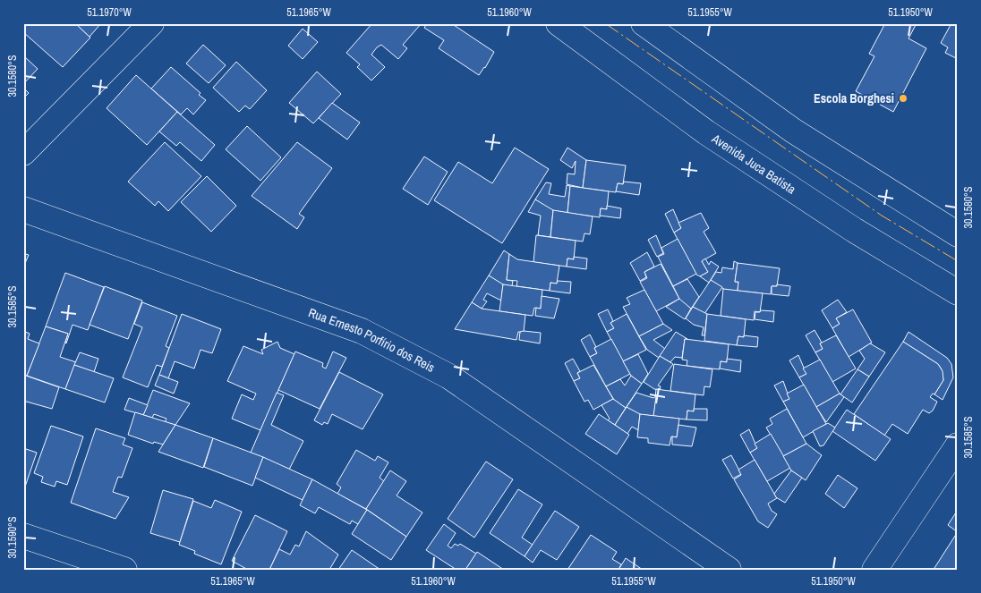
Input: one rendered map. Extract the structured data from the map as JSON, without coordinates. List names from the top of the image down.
{
  "streets": {
    "street": ["Avenida Juca Batista", "Rua Ernesto Porfírio dos Reis"]
  },
  "places": ["Escola Borghesi"],
  "coordinates": [
    "51.1970°W",
    "51.1965°W",
    "51.1960°W",
    "51.1955°W",
    "51.1950°W",
    "30.1580°S",
    "30.1585°S",
    "30.1590°S"
  ]
}
